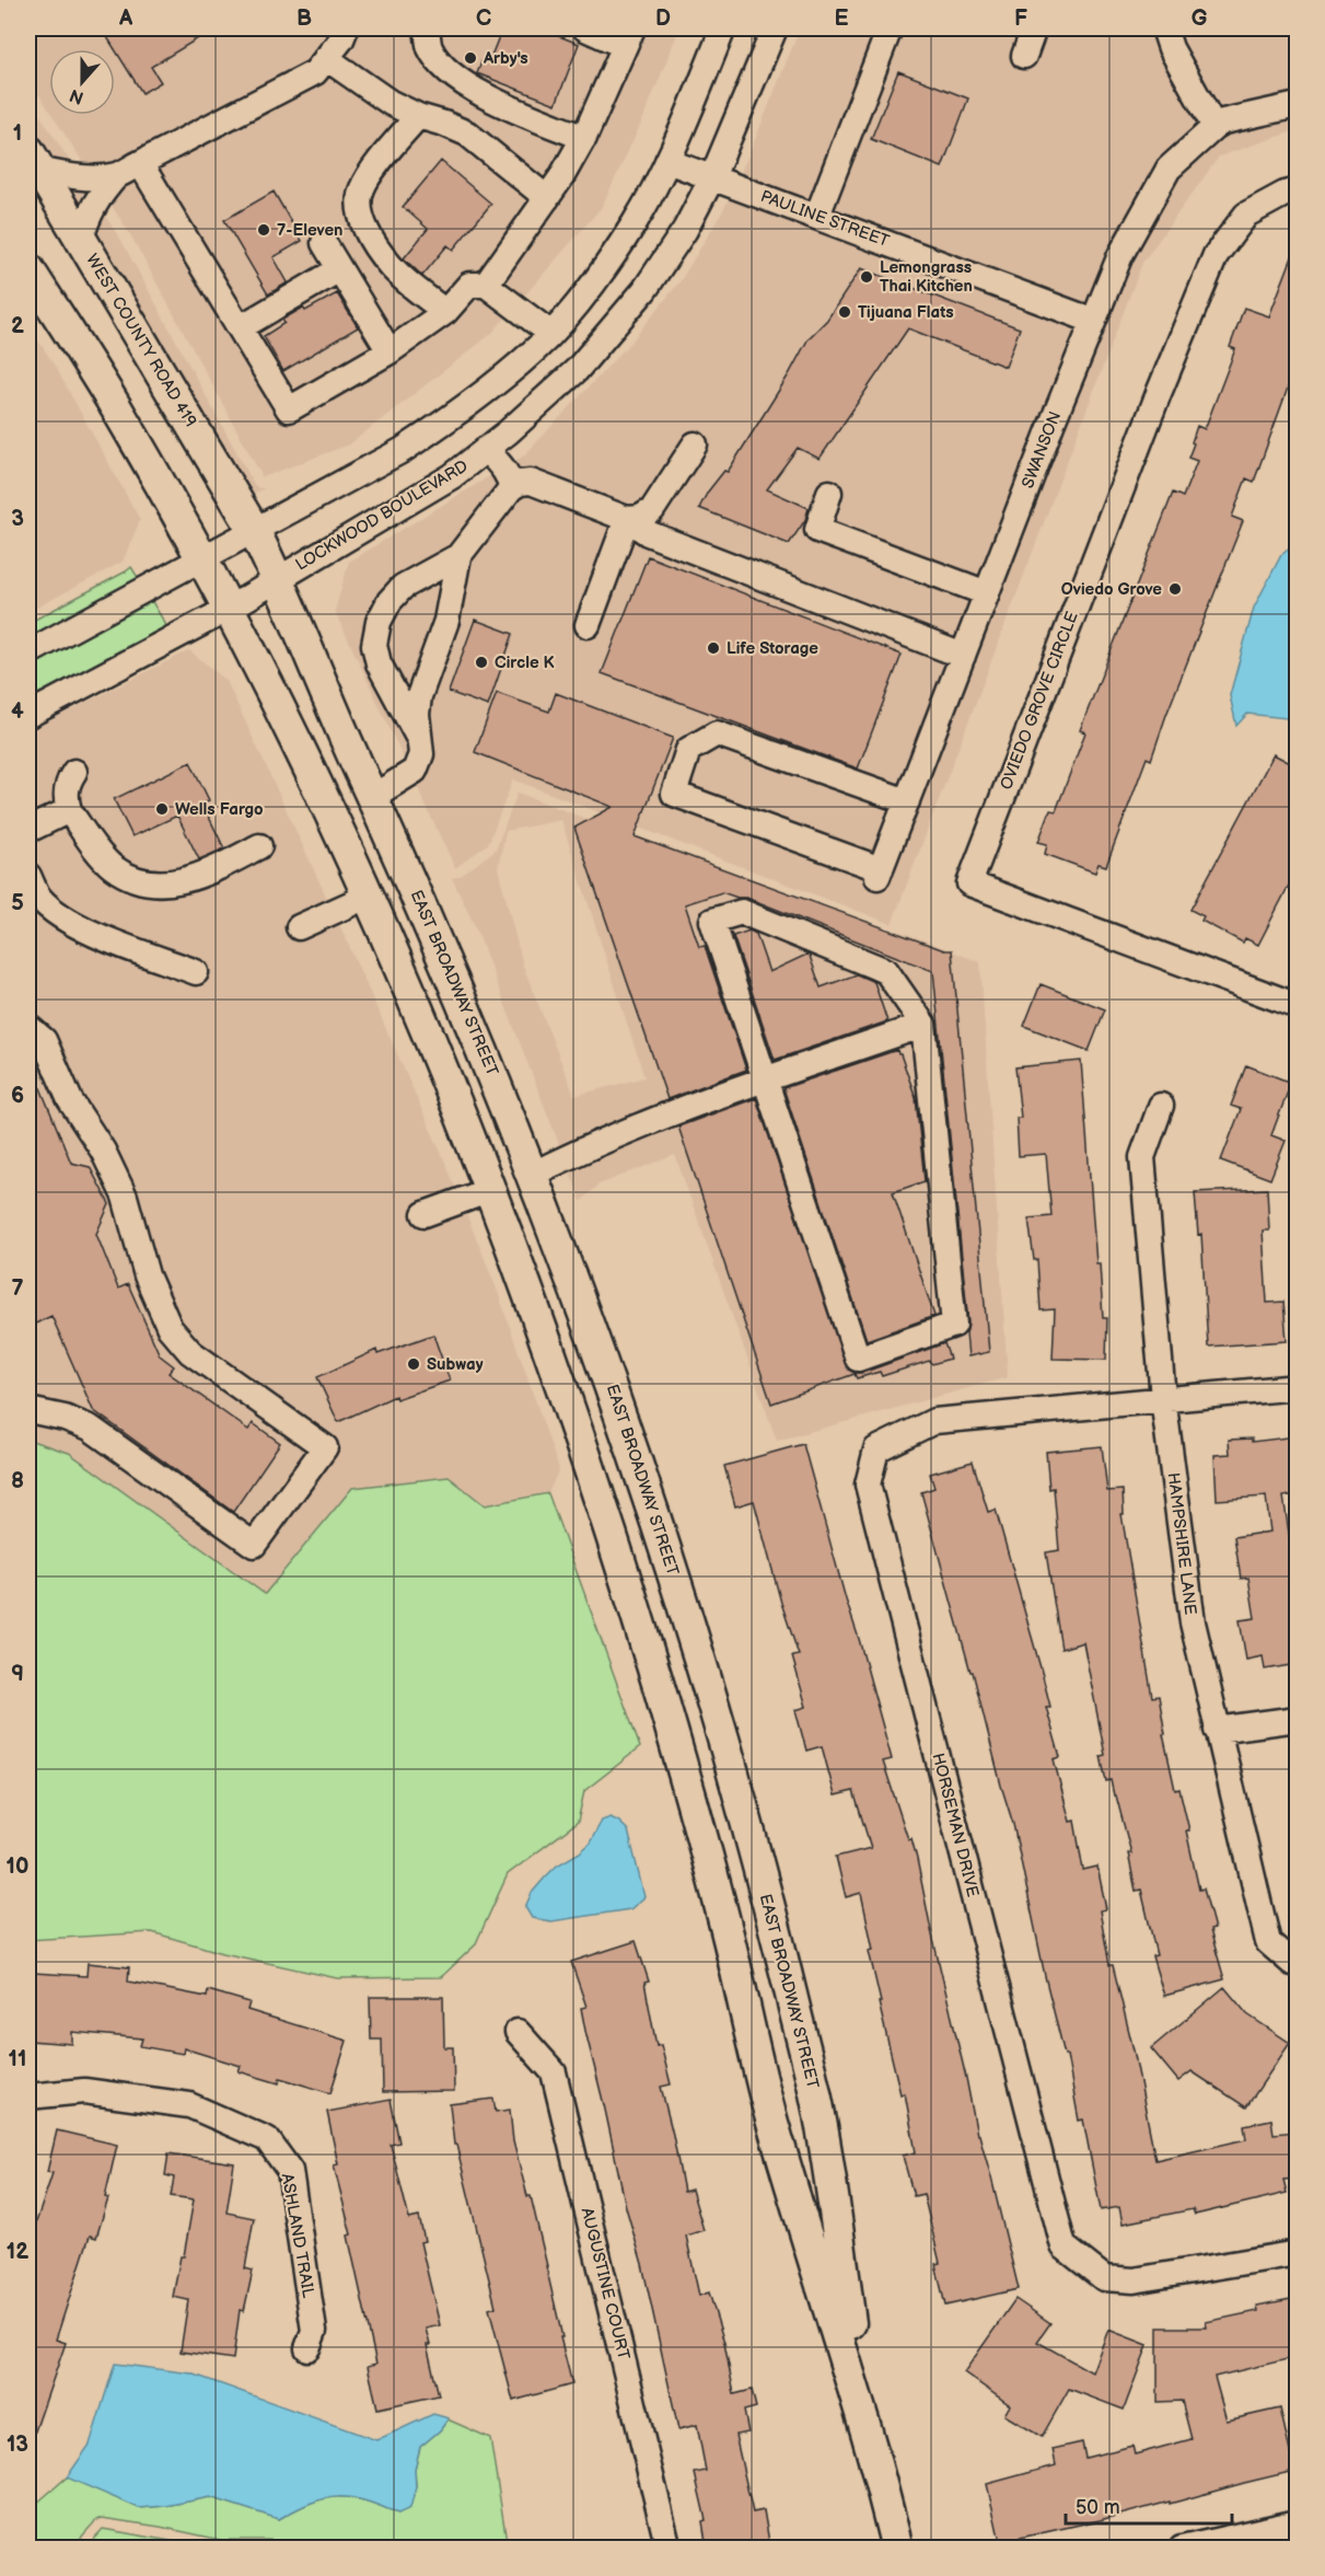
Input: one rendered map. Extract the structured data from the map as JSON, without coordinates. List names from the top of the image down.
{
  "streets": {
    "main road": ["WEST COUNTY ROAD 419", "EAST BROADWAY STREET"],
    "street": [
      "PAULINE STREET",
      "SWANSON",
      "LOCKWOOD BOULEVARD",
      "OVIEDO GROVE CIRCLE",
      "HAMPSHIRE LANE",
      "HORSEMAN DRIVE",
      "ASHLAND TRAIL",
      "AUGUSTINE COURT"
    ]
  },
  "crossings": [
    ["PAULINE STREET", "SWANSON"],
    ["PAULINE STREET", "LOCKWOOD BOULEVARD"],
    ["WEST COUNTY ROAD 419", "LOCKWOOD BOULEVARD"],
    ["WEST COUNTY ROAD 419", "EAST BROADWAY STREET"],
    ["LOCKWOOD BOULEVARD", "EAST BROADWAY STREET"],
    ["HAMPSHIRE LANE", "HORSEMAN DRIVE"]
  ],
  "places": [
    "Arby's",
    "7-Eleven",
    "Lemongrass Thai Kitchen",
    "Tijuana Flats",
    "Oviedo Grove",
    "Life Storage",
    "Circle K",
    "Wells Fargo",
    "Subway"
  ],
  "scale_bar": "50 m",
  "north": "bottom",
  "grid": {
    "columns": [
      "A",
      "B",
      "C",
      "D",
      "E",
      "F",
      "G"
    ],
    "rows": [
      "1",
      "2",
      "3",
      "4",
      "5",
      "6",
      "7",
      "8",
      "9",
      "10",
      "11",
      "12",
      "13"
    ]
  }
}
